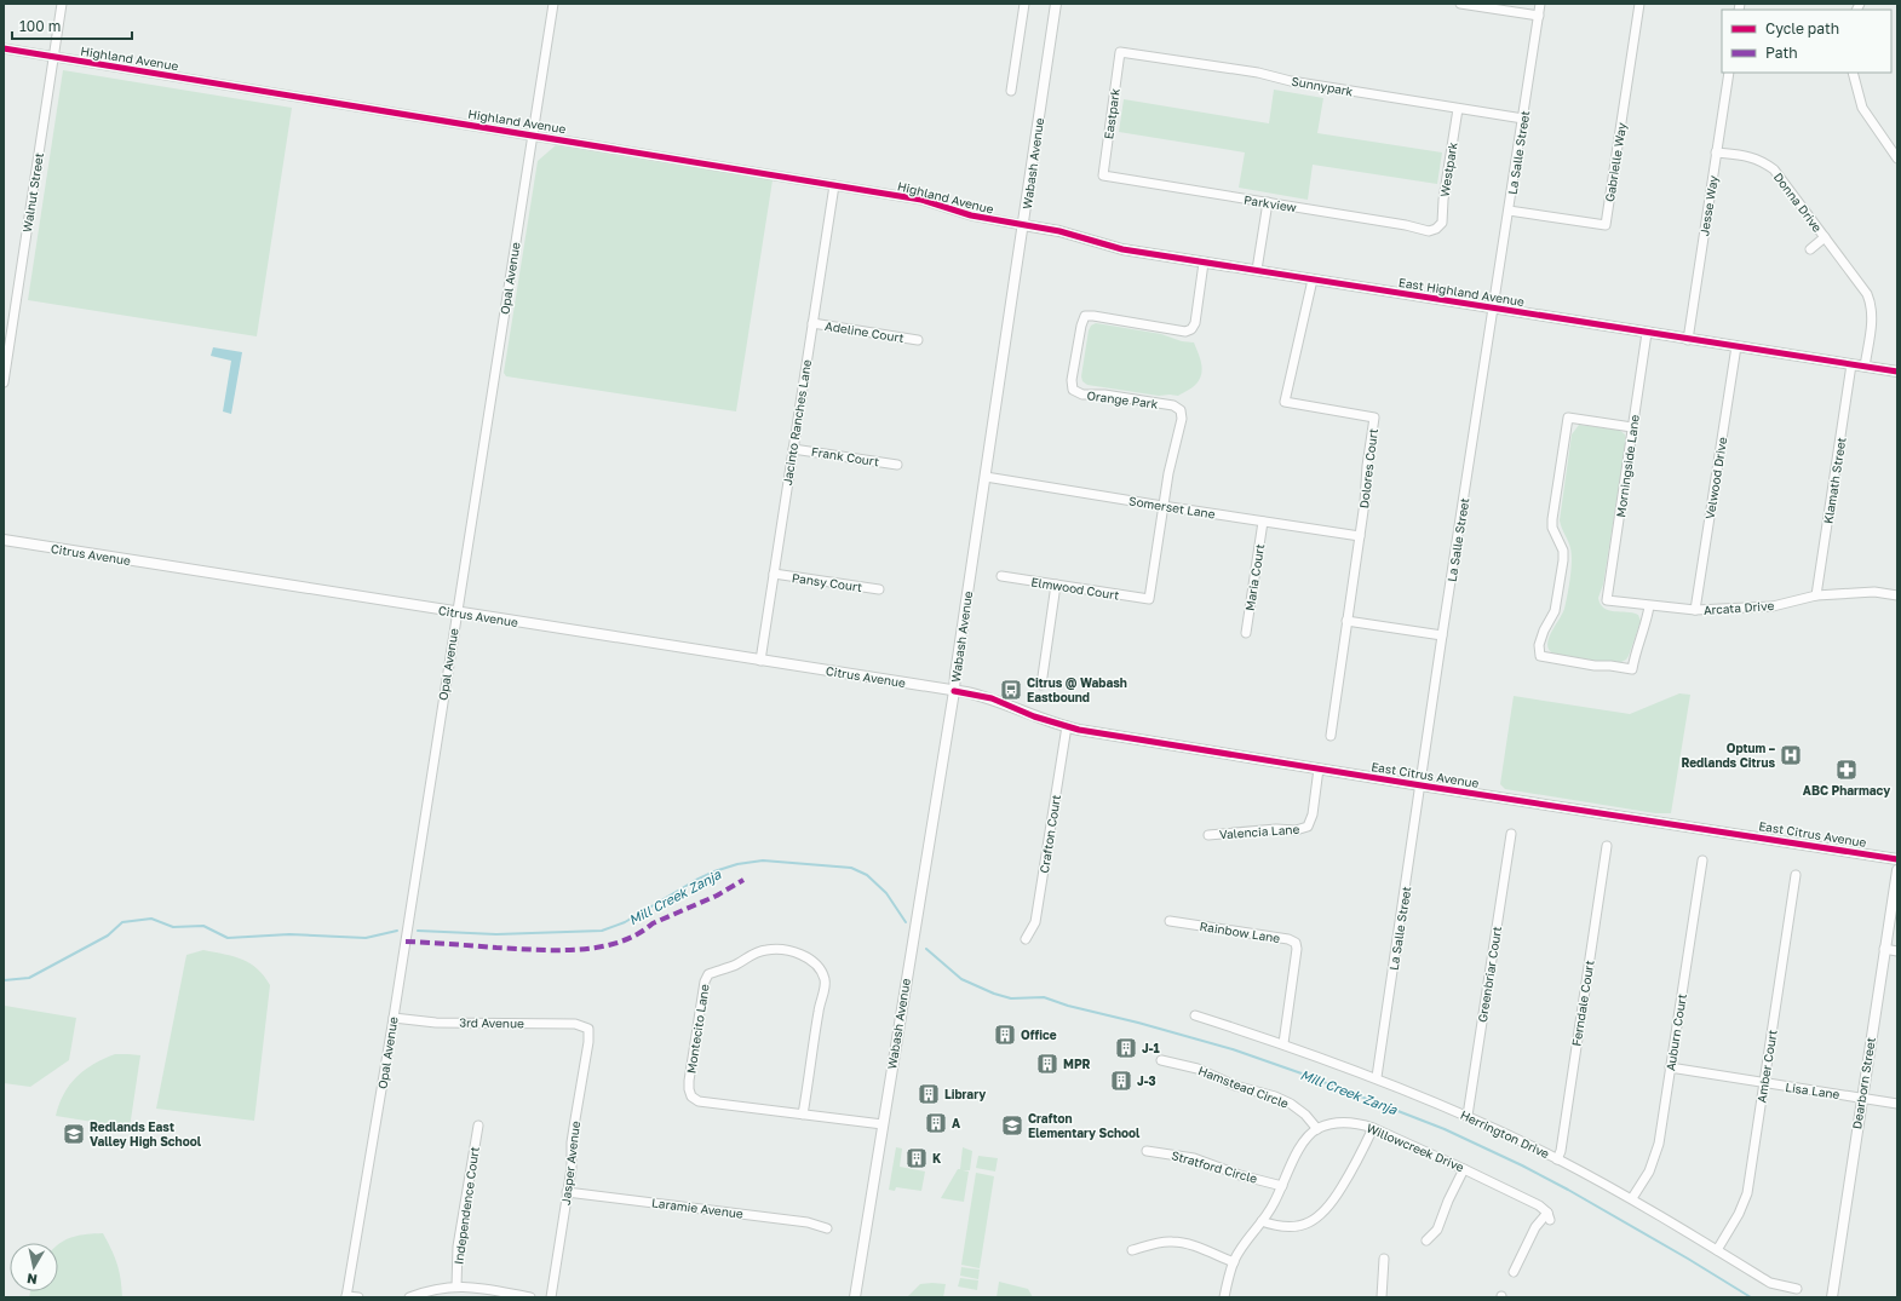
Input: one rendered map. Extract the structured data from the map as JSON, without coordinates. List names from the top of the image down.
{
  "streets": {
    "street": [
      "Highland Avenue",
      "Sunnypark",
      "Eastpark",
      "La Salle Street",
      "Gabrielle Way",
      "Wabash Avenue",
      "Westpark",
      "Walnut Street",
      "Donna Drive",
      "Parkview",
      "Jesse Way",
      "Opal Avenue",
      "East Highland Avenue",
      "Adeline Court",
      "Orange Park",
      "Jacinto Ranches Lane",
      "Frank Court",
      "Morningside Lane",
      "Dolores Court",
      "Velwood Drive",
      "Klamath Street",
      "Somerset Lane",
      "Citrus Avenue",
      "Maria Court",
      "Pansy Court",
      "Elmwood Court",
      "Arcata Drive",
      "East Citrus Avenue",
      "Valencia Lane",
      "Crafton Court",
      "Rainbow Lane",
      "Greenbriar Court",
      "Ferndale Court",
      "3rd Avenue",
      "Montecito Lane",
      "Auburn Court",
      "Amber Court",
      "Dearborn Street",
      "Hamstead Circle",
      "Lisa Lane",
      "Herrington Drive",
      "Willowcreek Drive",
      "Jasper Avenue",
      "Stratford Circle",
      "Independence Court",
      "Laramie Avenue"
    ]
  },
  "crossings": [
    ["Highland Avenue", "Wabash Avenue"],
    ["Highland Avenue", "Walnut Street"],
    ["Highland Avenue", "Opal Avenue"],
    ["Highland Avenue", "East Highland Avenue"],
    ["Highland Avenue", "Jacinto Ranches Lane"],
    ["Sunnypark", "Eastpark"],
    ["Sunnypark", "La Salle Street"],
    ["Sunnypark", "Westpark"],
    ["Eastpark", "Parkview"],
    ["La Salle Street", "Gabrielle Way"],
    ["La Salle Street", "East Highland Avenue"],
    ["La Salle Street", "East Citrus Avenue"],
    ["La Salle Street", "Herrington Drive"],
    ["Wabash Avenue", "East Highland Avenue"],
    ["Wabash Avenue", "Somerset Lane"],
    ["Wabash Avenue", "Citrus Avenue"],
    ["Wabash Avenue", "East Citrus Avenue"],
    ["Wabash Avenue", "Montecito Lane"],
    ["Westpark", "Parkview"],
    ["Donna Drive", "Jesse Way"],
    ["Donna Drive", "East Highland Avenue"],
    ["Jesse Way", "East Highland Avenue"],
    ["Opal Avenue", "Citrus Avenue"],
    ["Opal Avenue", "3rd Avenue"],
    ["East Highland Avenue", "Orange Park"],
    ["East Highland Avenue", "Morningside Lane"],
    ["East Highland Avenue", "Dolores Court"],
    ["East Highland Avenue", "Velwood Drive"],
    ["East Highland Avenue", "Klamath Street"],
    ["Adeline Court", "Jacinto Ranches Lane"],
    ["Orange Park", "Somerset Lane"],
    ["Orange Park", "Elmwood Court"],
    ["Jacinto Ranches Lane", "Frank Court"],
    ["Jacinto Ranches Lane", "Citrus Avenue"],
    ["Jacinto Ranches Lane", "Pansy Court"],
    ["Morningside Lane", "Arcata Drive"],
    ["Dolores Court", "Somerset Lane"],
    ["Velwood Drive", "Arcata Drive"],
    ["Klamath Street", "Arcata Drive"],
    ["Somerset Lane", "Maria Court"],
    ["Somerset Lane", "Elmwood Court"],
    ["Citrus Avenue", "East Citrus Avenue"],
    ["East Citrus Avenue", "Valencia Lane"],
    ["East Citrus Avenue", "Crafton Court"],
    ["Rainbow Lane", "Herrington Drive"],
    ["Greenbriar Court", "Herrington Drive"],
    ["Ferndale Court", "Herrington Drive"],
    ["3rd Avenue", "Jasper Avenue"],
    ["Auburn Court", "Lisa Lane"],
    ["Auburn Court", "Herrington Drive"],
    ["Amber Court", "Lisa Lane"],
    ["Amber Court", "Herrington Drive"],
    ["Dearborn Street", "Lisa Lane"],
    ["Hamstead Circle", "Willowcreek Drive"],
    ["Willowcreek Drive", "Stratford Circle"],
    ["Jasper Avenue", "Laramie Avenue"]
  ],
  "water": ["Mill Creek Zanja"],
  "places": {
    "bus stop": ["Citrus @ Wabash Eastbound"],
    "hospital": ["Optum – Redlands Citrus"],
    "pharmacy": ["ABC Pharmacy"],
    "building": [
      "Office",
      "J-1",
      "MPR",
      "J-3",
      "Library",
      "A",
      "K"
    ],
    "school or university": ["Crafton Elementary School", "Redlands East Valley High School"]
  },
  "legend": ["Cycle path", "Path"],
  "scale_bar": "100 m",
  "north": "bottom"
}
